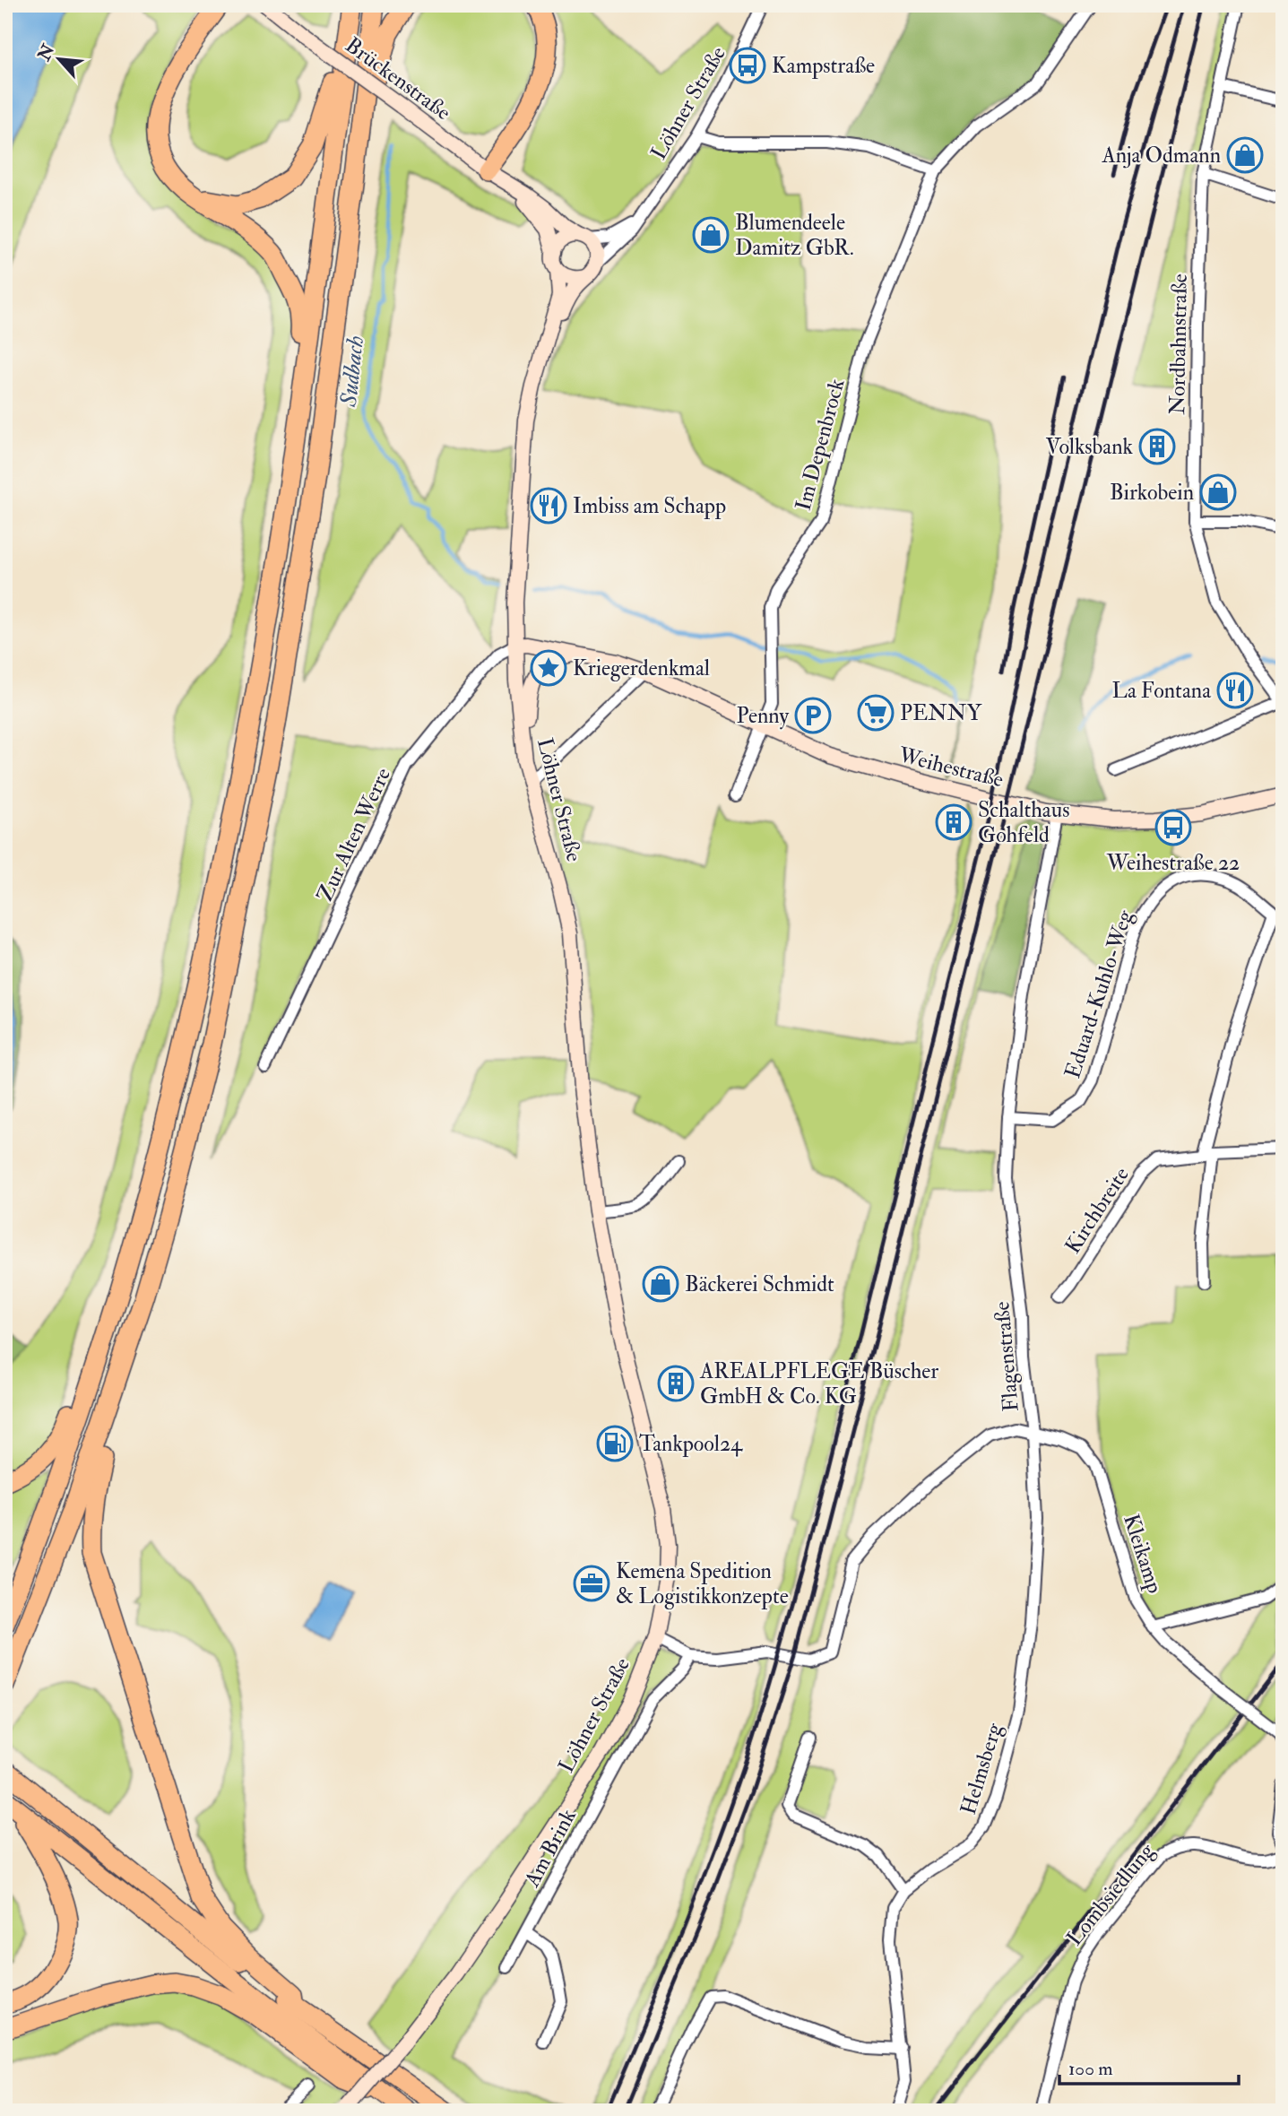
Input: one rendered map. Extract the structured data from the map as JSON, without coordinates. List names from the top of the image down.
{
  "streets": {
    "main road": ["Brückenstraße", "Löhner Straße", "Weihestraße"],
    "street": [
      "Nordbahnstraße",
      "Im Depenbrock",
      "Zur Alten Werre",
      "Eduard-Kuhlo-Weg",
      "Kirchbreite",
      "Flagenstraße",
      "Kleikamp",
      "Helmsberg",
      "Am Brink",
      "Lombsiedlung"
    ]
  },
  "crossings": [
    ["Brückenstraße", "Löhner Straße"],
    ["Löhner Straße", "Weihestraße"],
    ["Löhner Straße", "Zur Alten Werre"],
    ["Löhner Straße", "Flagenstraße"],
    ["Im Depenbrock", "Weihestraße"],
    ["Weihestraße", "Zur Alten Werre"],
    ["Weihestraße", "Flagenstraße"],
    ["Eduard-Kuhlo-Weg", "Flagenstraße"],
    ["Flagenstraße", "Kleikamp"],
    ["Flagenstraße", "Helmsberg"],
    ["Flagenstraße", "Am Brink"],
    ["Kleikamp", "Helmsberg"]
  ],
  "water": ["Sudbach"],
  "places": {
    "bus stop": ["Kampstraße", "Weihestraße 22"],
    "shop": [
      "Anja Odmann",
      "Blumendeele Damitz GbR.",
      "Birkobein",
      "Bäckerei Schmidt"
    ],
    "building": ["Volksbank", "Schalthaus Gohfeld", "AREALPFLEGE Büscher GmbH & Co. KG"],
    "restaurant": ["Imbiss am Schapp", "La Fontana"],
    "place": ["Kriegerdenkmal"],
    "supermarket": ["PENNY"],
    "parking": ["Penny"],
    "fuel station": ["Tankpool24"],
    "office": ["Kemena Spedition & Logistikkonzepte"]
  },
  "scale_bar": "100 m",
  "north": "top left"
}
